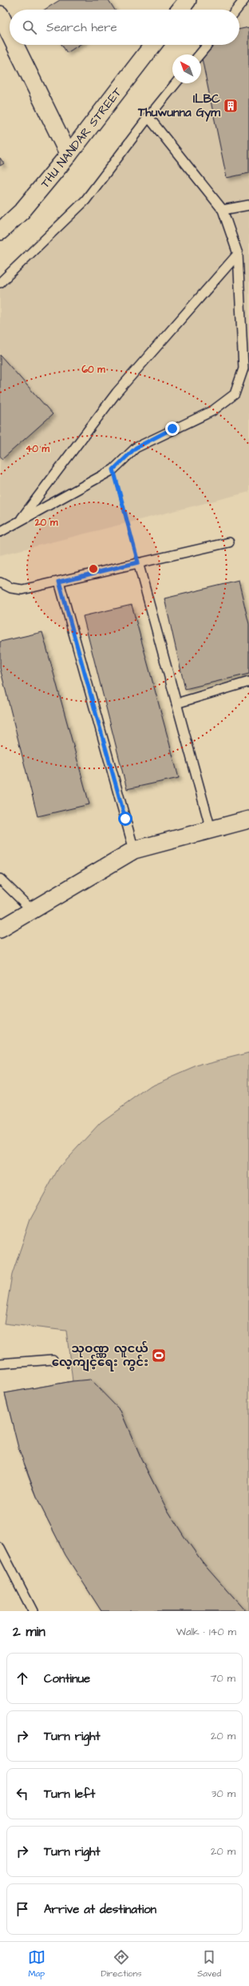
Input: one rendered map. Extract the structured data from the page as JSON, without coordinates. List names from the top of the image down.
{
  "streets": {
    "street": ["THU NANDAR STREET"]
  },
  "places": {
    "building": ["ILBC Thuwunna Gym"],
    "sports": ["သုဝဏ္ဏ လူငယ် လေ့ကျင့်ရေး ကွင်း"]
  },
  "north": "top left",
  "page": {
    "search": "Search here",
    "heading": ["2 min", "Walk · 140 m"],
    "list": [
      ["Continue", "70 m"],
      ["Turn right", "20 m"],
      ["Turn left", "30 m"],
      ["Turn right", "20 m"],
      "Arrive at destination"
    ],
    "nav": ["Map", "Directions", "Saved"]
  },
  "rings": ["60 m", "40 m", "20 m"]
}
